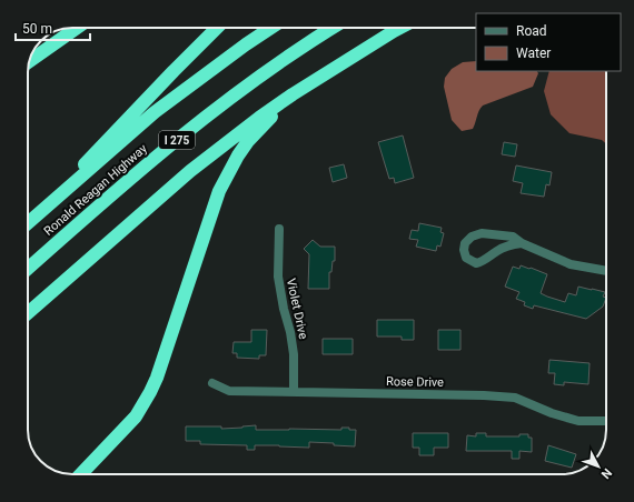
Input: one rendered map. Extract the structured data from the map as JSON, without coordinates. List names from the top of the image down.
{
  "streets": {
    "highway": ["I 275", "Ronald Reagan Highway"],
    "street": ["Violet Drive", "Rose Drive"]
  },
  "crossings": [
    ["Violet Drive", "Rose Drive"]
  ],
  "legend": ["Road", "Water"],
  "scale_bar": "50 m",
  "north": "bottom right"
}
